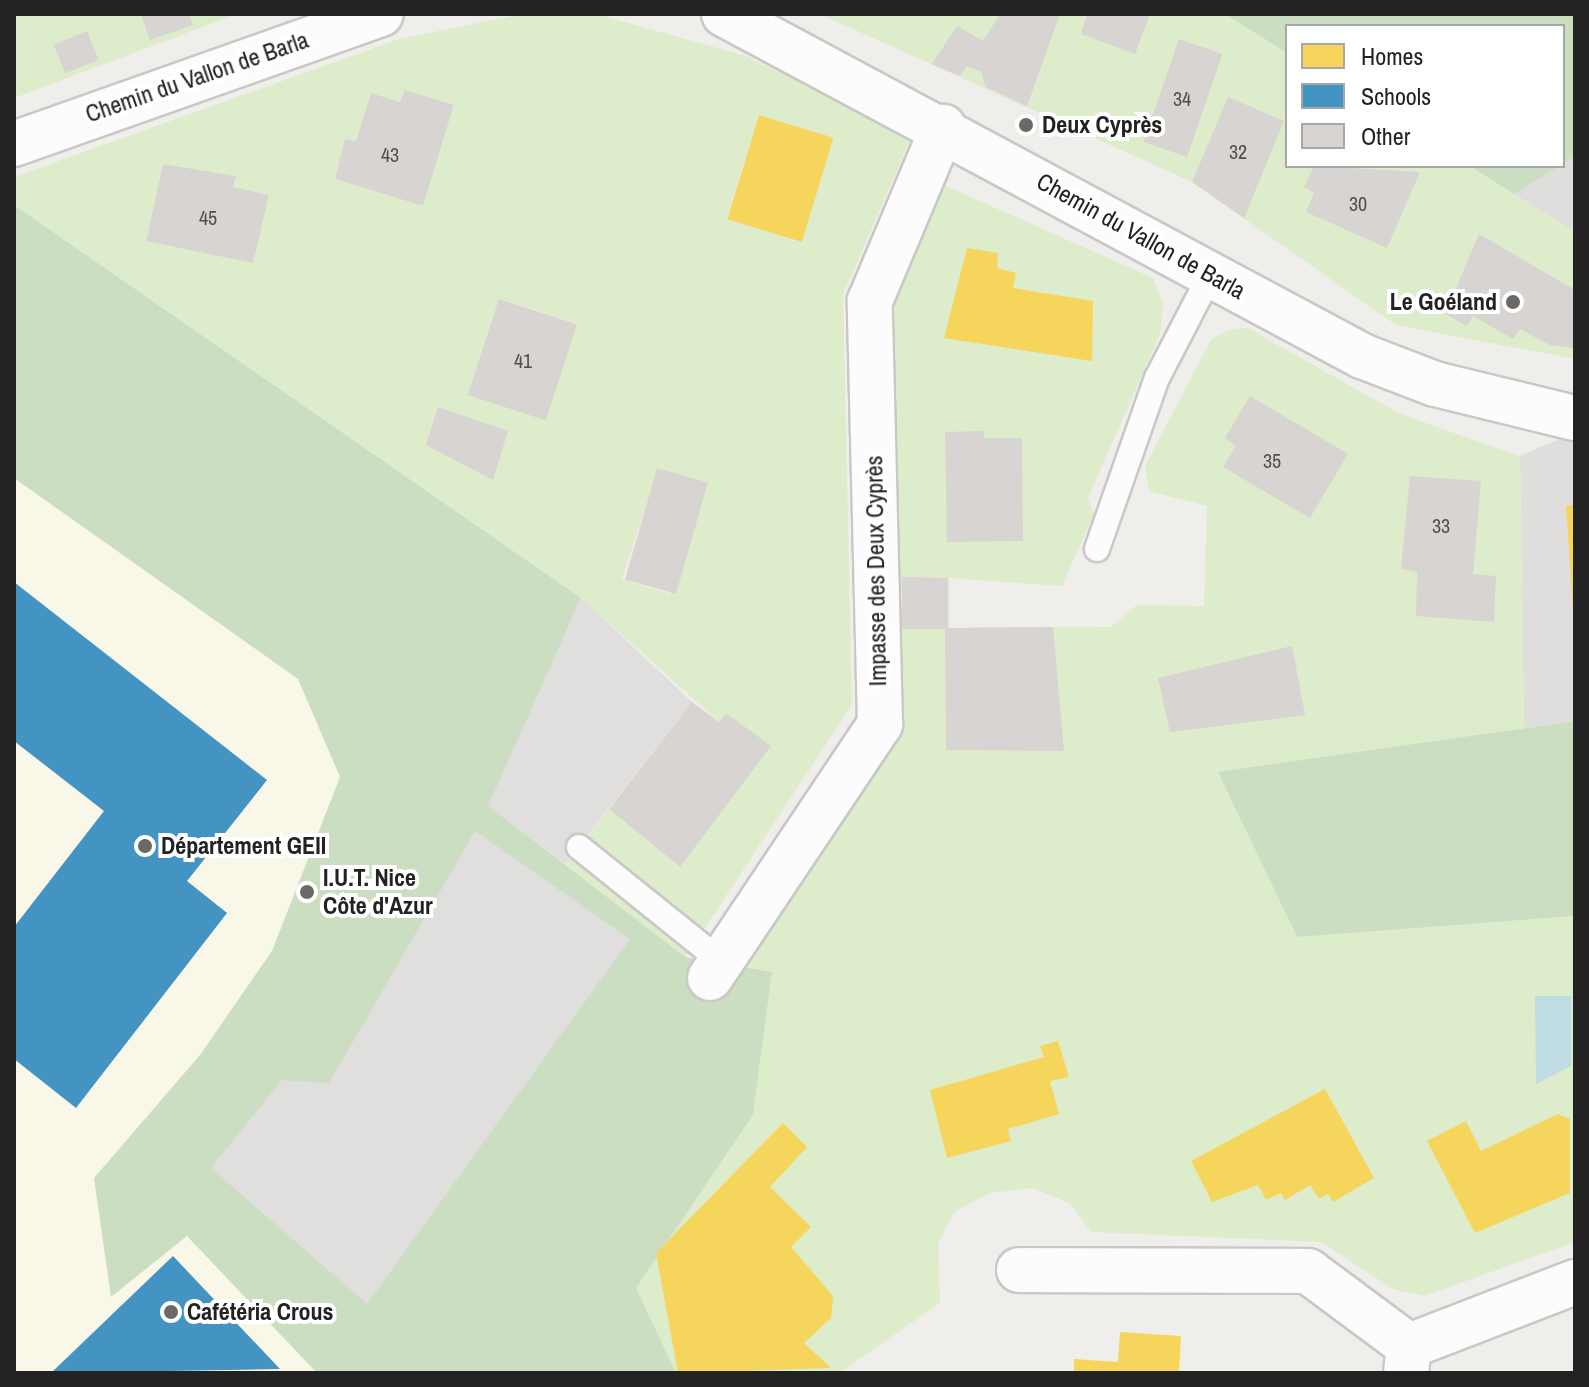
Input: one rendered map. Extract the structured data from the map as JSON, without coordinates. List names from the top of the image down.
{
  "streets": {
    "street": ["Chemin du Vallon de Barla", "Impasse des Deux Cyprès"]
  },
  "crossings": [
    ["Chemin du Vallon de Barla", "Impasse des Deux Cyprès"]
  ],
  "places": [
    "Deux Cyprès",
    "Le Goéland",
    "Département GEII",
    "I.U.T. Nice Côte d'Azur",
    "Cafétéria Crous"
  ],
  "house_numbers": [
    "34",
    "32",
    "43",
    "30",
    "45",
    "41",
    "35",
    "33"
  ],
  "legend": ["Homes", "Schools", "Other"]
}
